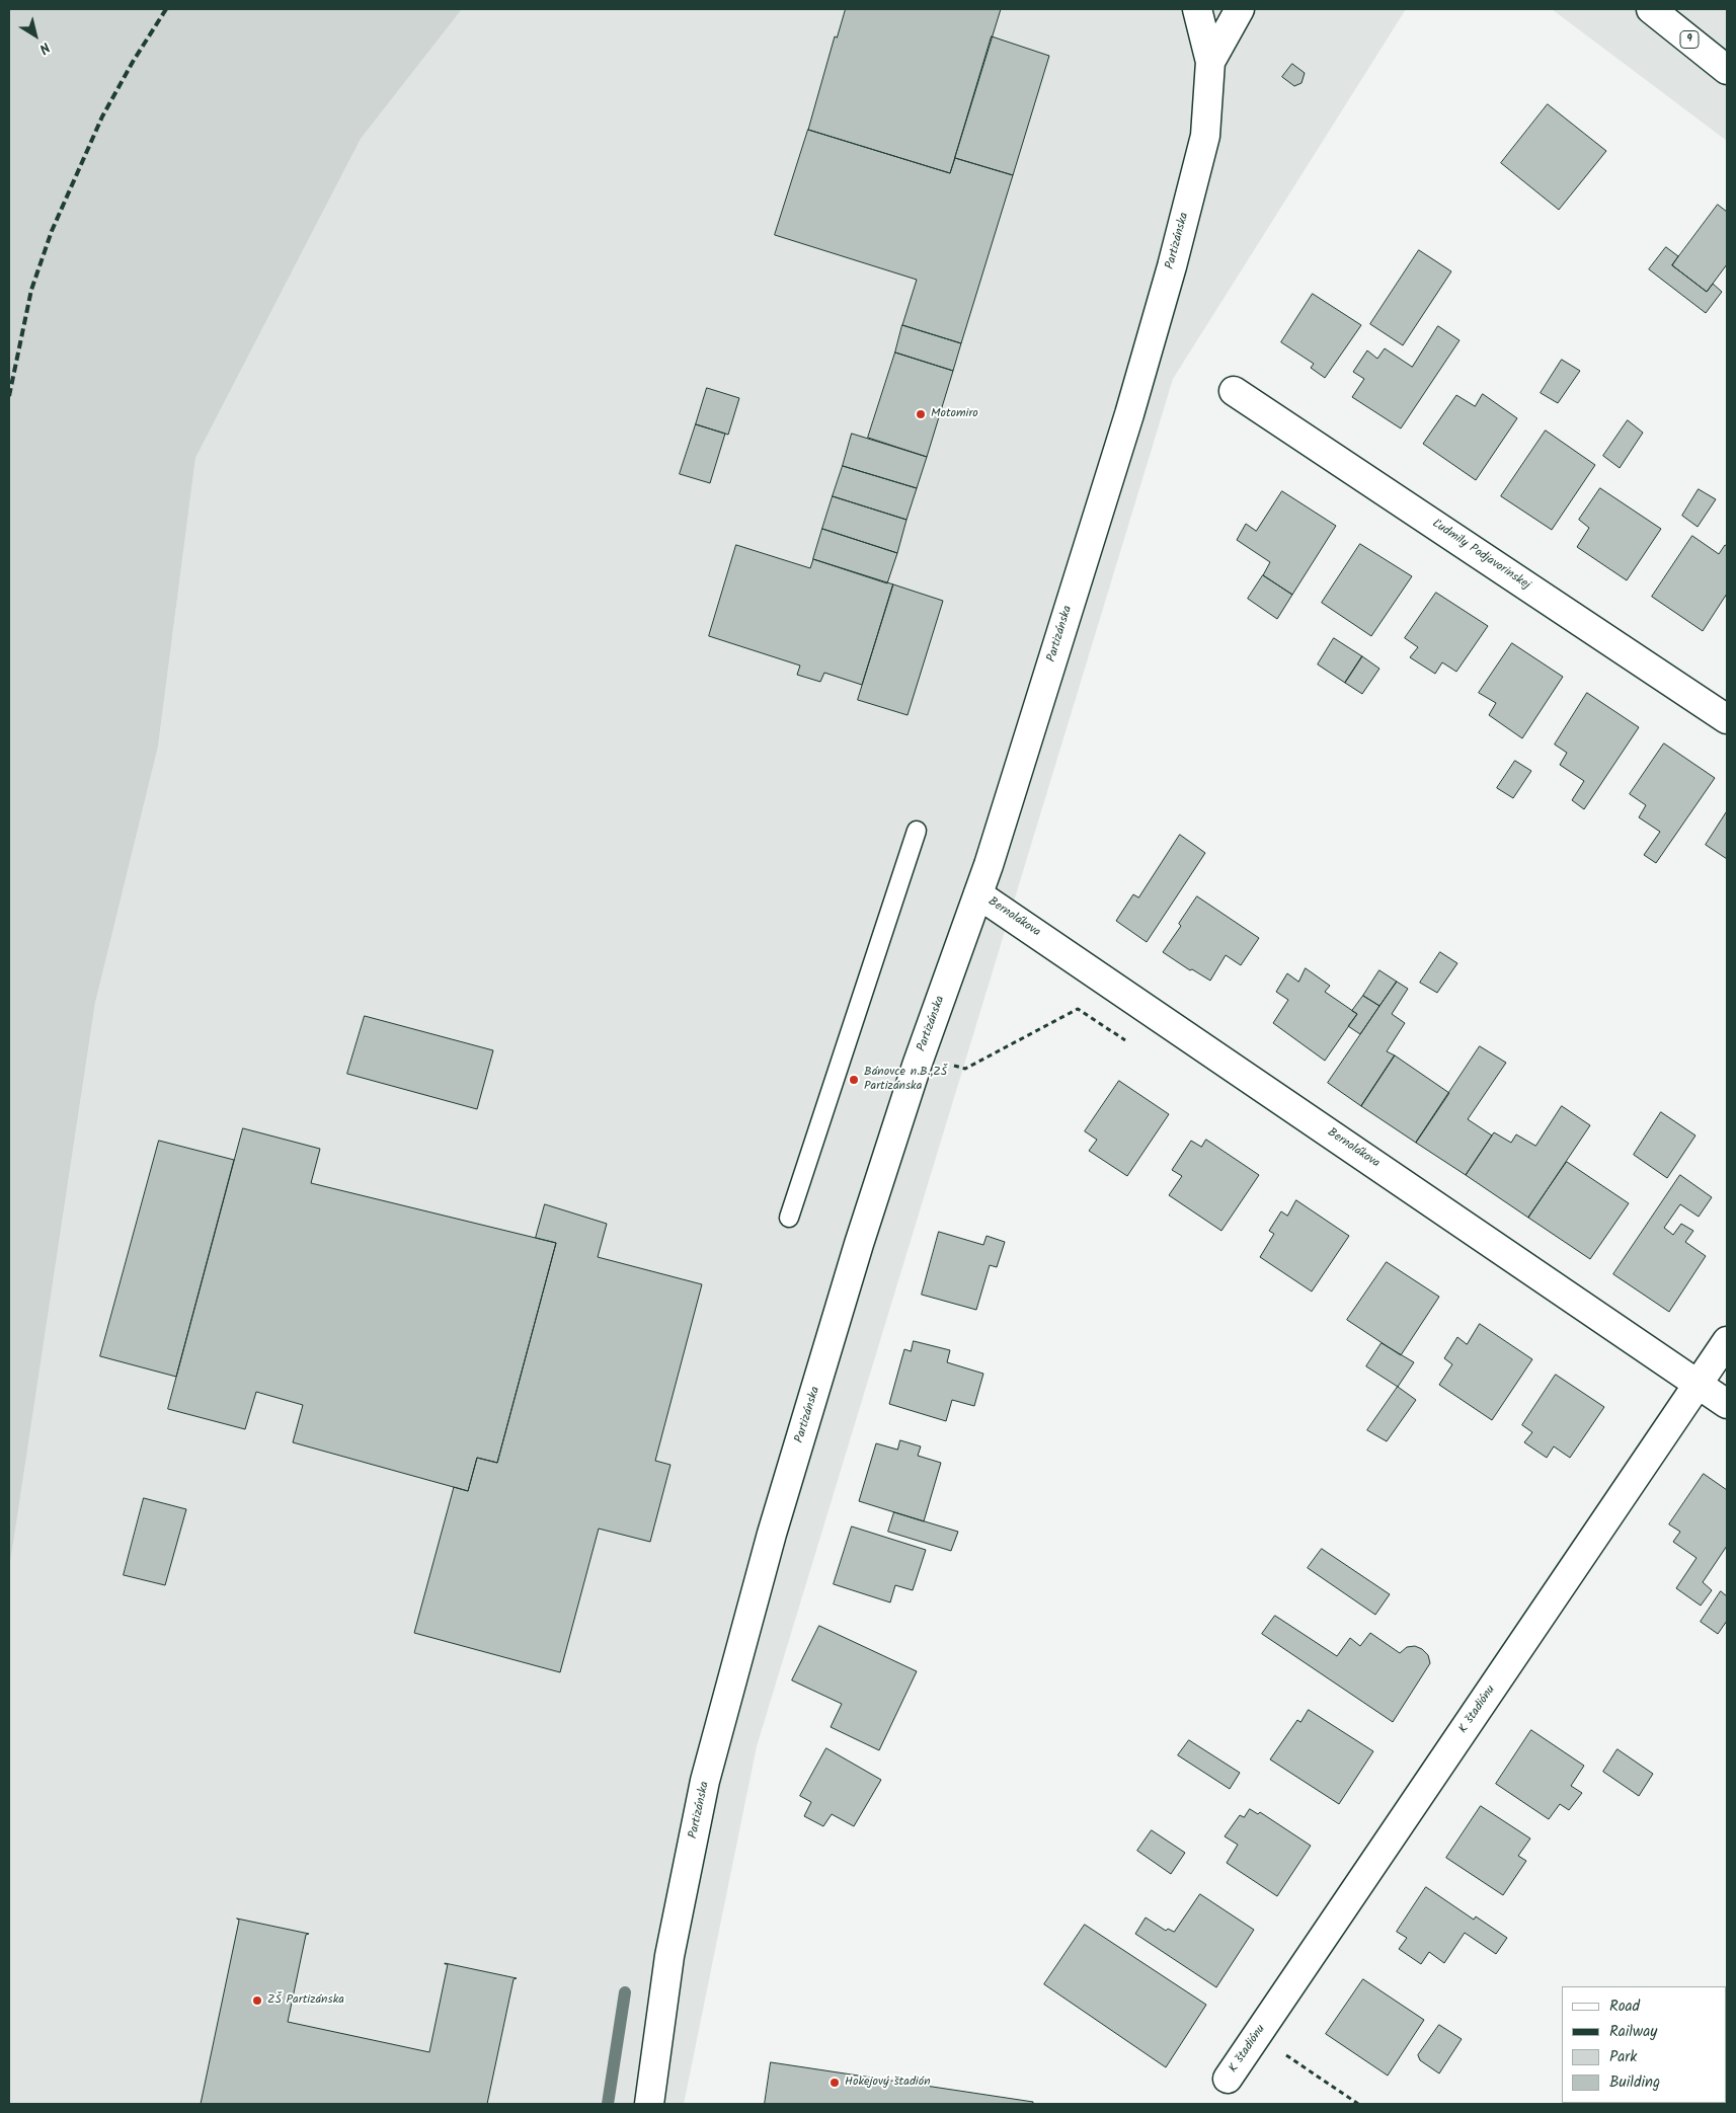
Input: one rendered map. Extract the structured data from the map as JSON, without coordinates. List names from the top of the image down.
{
  "streets": {
    "street": [
      "9",
      "Partizánska",
      "Ľudmily Podjavorinskej",
      "Bernolákova",
      "K štadiónu"
    ]
  },
  "crossings": [
    ["Partizánska", "Bernolákova"],
    ["Bernolákova", "K štadiónu"]
  ],
  "places": [
    "Motomiro",
    "Bánovce n.B.,ZŠ Partizánska",
    "ZŠ Partizánska",
    "Hokejový štadión"
  ],
  "legend": [
    "Road",
    "Railway",
    "Park",
    "Building"
  ],
  "north": "bottom right"
}
